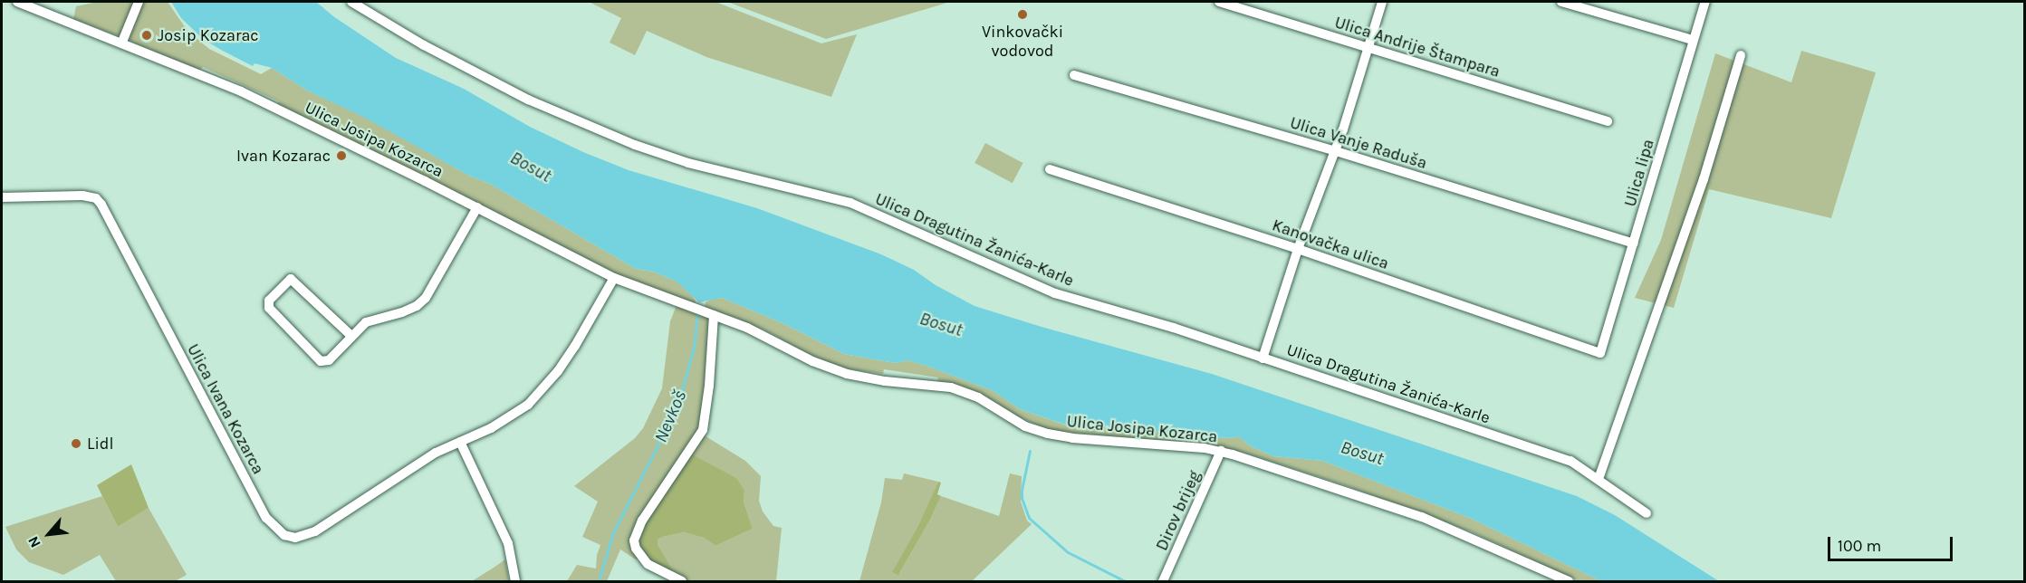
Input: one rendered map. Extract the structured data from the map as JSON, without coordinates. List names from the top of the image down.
{
  "streets": {
    "street": [
      "Ulica Andrije Štampara",
      "Ulica Josipa Kozarca",
      "Ulica Vanje Raduša",
      "Ulica lipa",
      "Ulica Dragutina Žanića-Karle",
      "Kanovačka ulica",
      "Ulica Ivana Kozarca",
      "Dirov brijeg"
    ]
  },
  "crossings": [
    ["Ulica Josipa Kozarca", "Ulica Ivana Kozarca"],
    ["Ulica Josipa Kozarca", "Dirov brijeg"],
    ["Ulica Vanje Raduša", "Ulica lipa"],
    ["Ulica lipa", "Kanovačka ulica"]
  ],
  "water": ["Bosut", "Nevkoš"],
  "places": [
    "Vinkovački vodovod",
    "Josip Kozarac",
    "Ivan Kozarac",
    "Lidl"
  ],
  "scale_bar": "100 m",
  "north": "bottom left"
}
